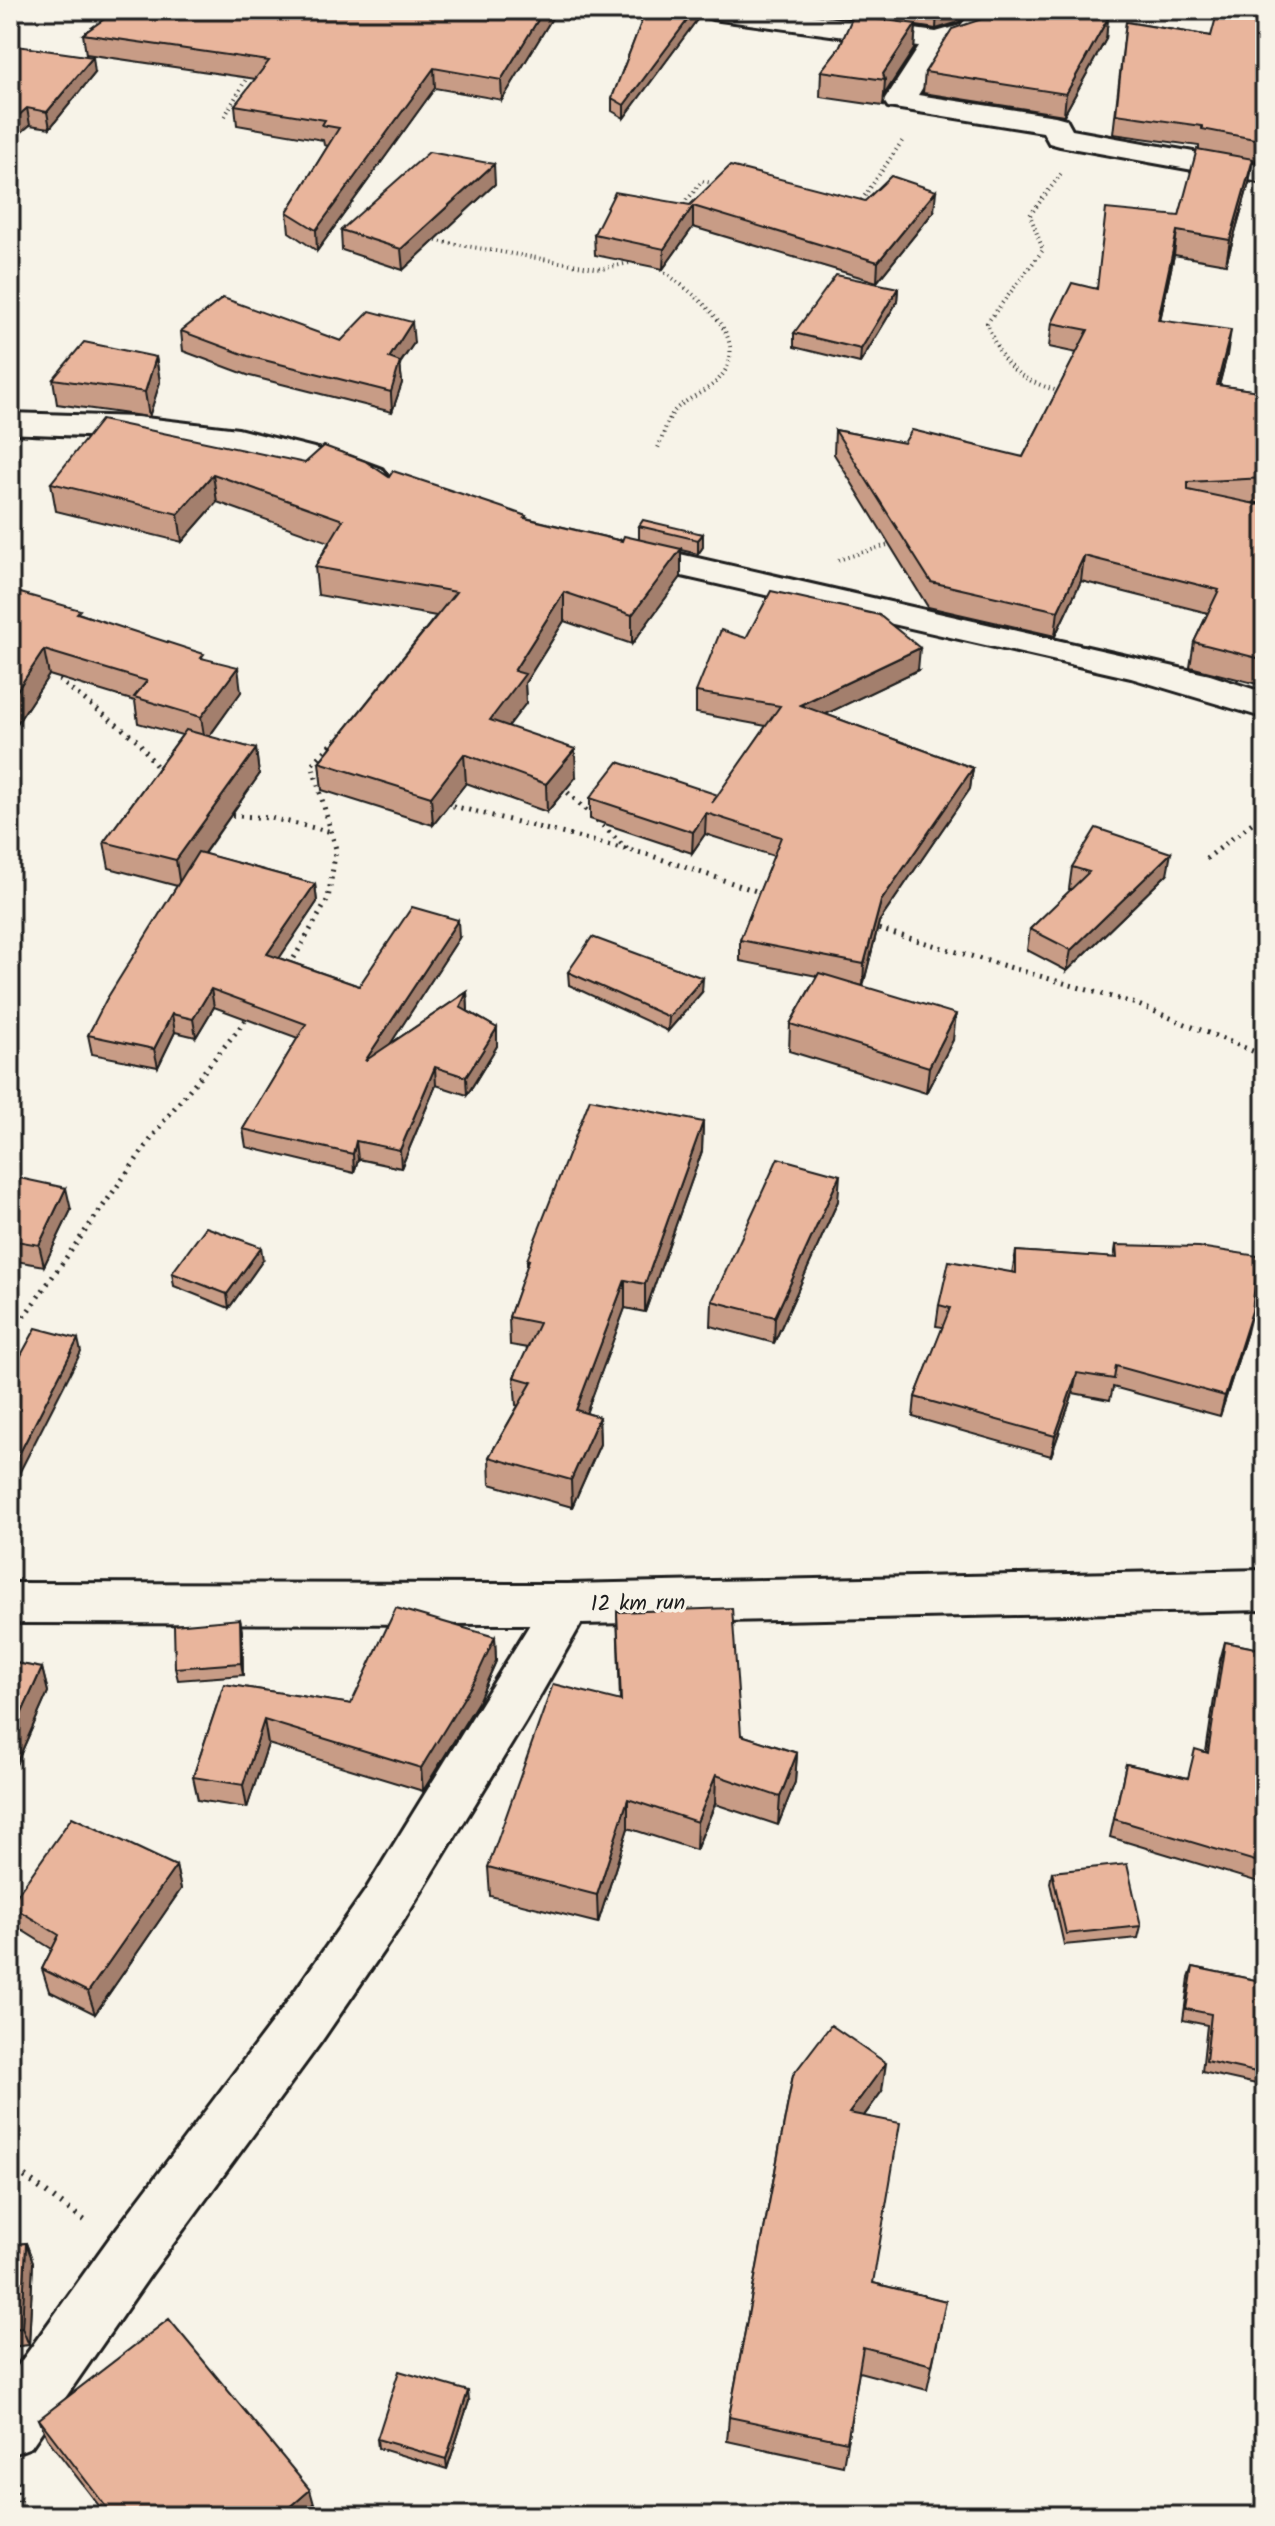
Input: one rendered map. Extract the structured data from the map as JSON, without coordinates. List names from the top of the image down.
{
  "streets": {
    "street": ["12 km run"]
  }
}
